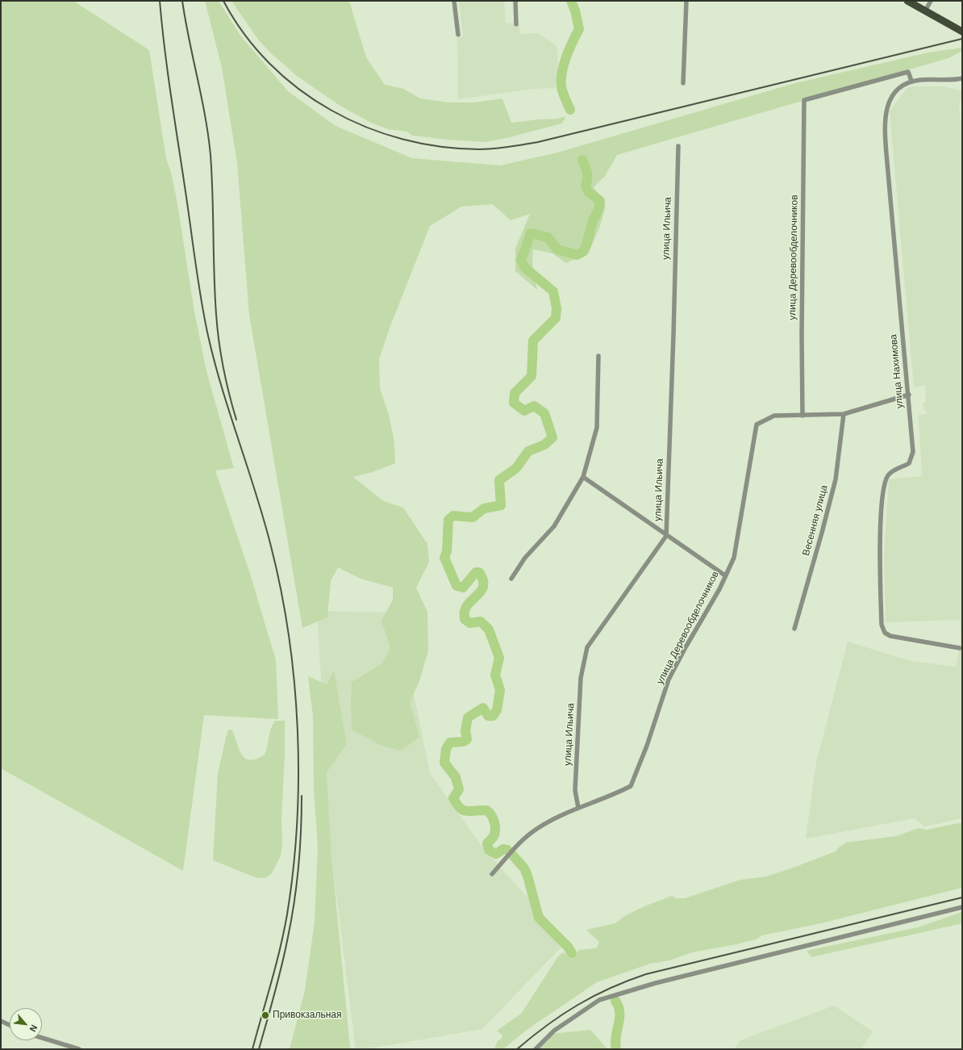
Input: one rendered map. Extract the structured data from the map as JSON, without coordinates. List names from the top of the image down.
{
  "streets": {
    "street": [
      "улица Ильича",
      "улица Деревообделочников",
      "улица Нахимова",
      "Весенняя улица"
    ]
  },
  "crossings": [
    ["улица Ильича", "улица Деревообделочников"],
    ["улица Деревообделочников", "улица Нахимова"]
  ],
  "places": ["Привокзальная"],
  "north": "bottom right"
}
